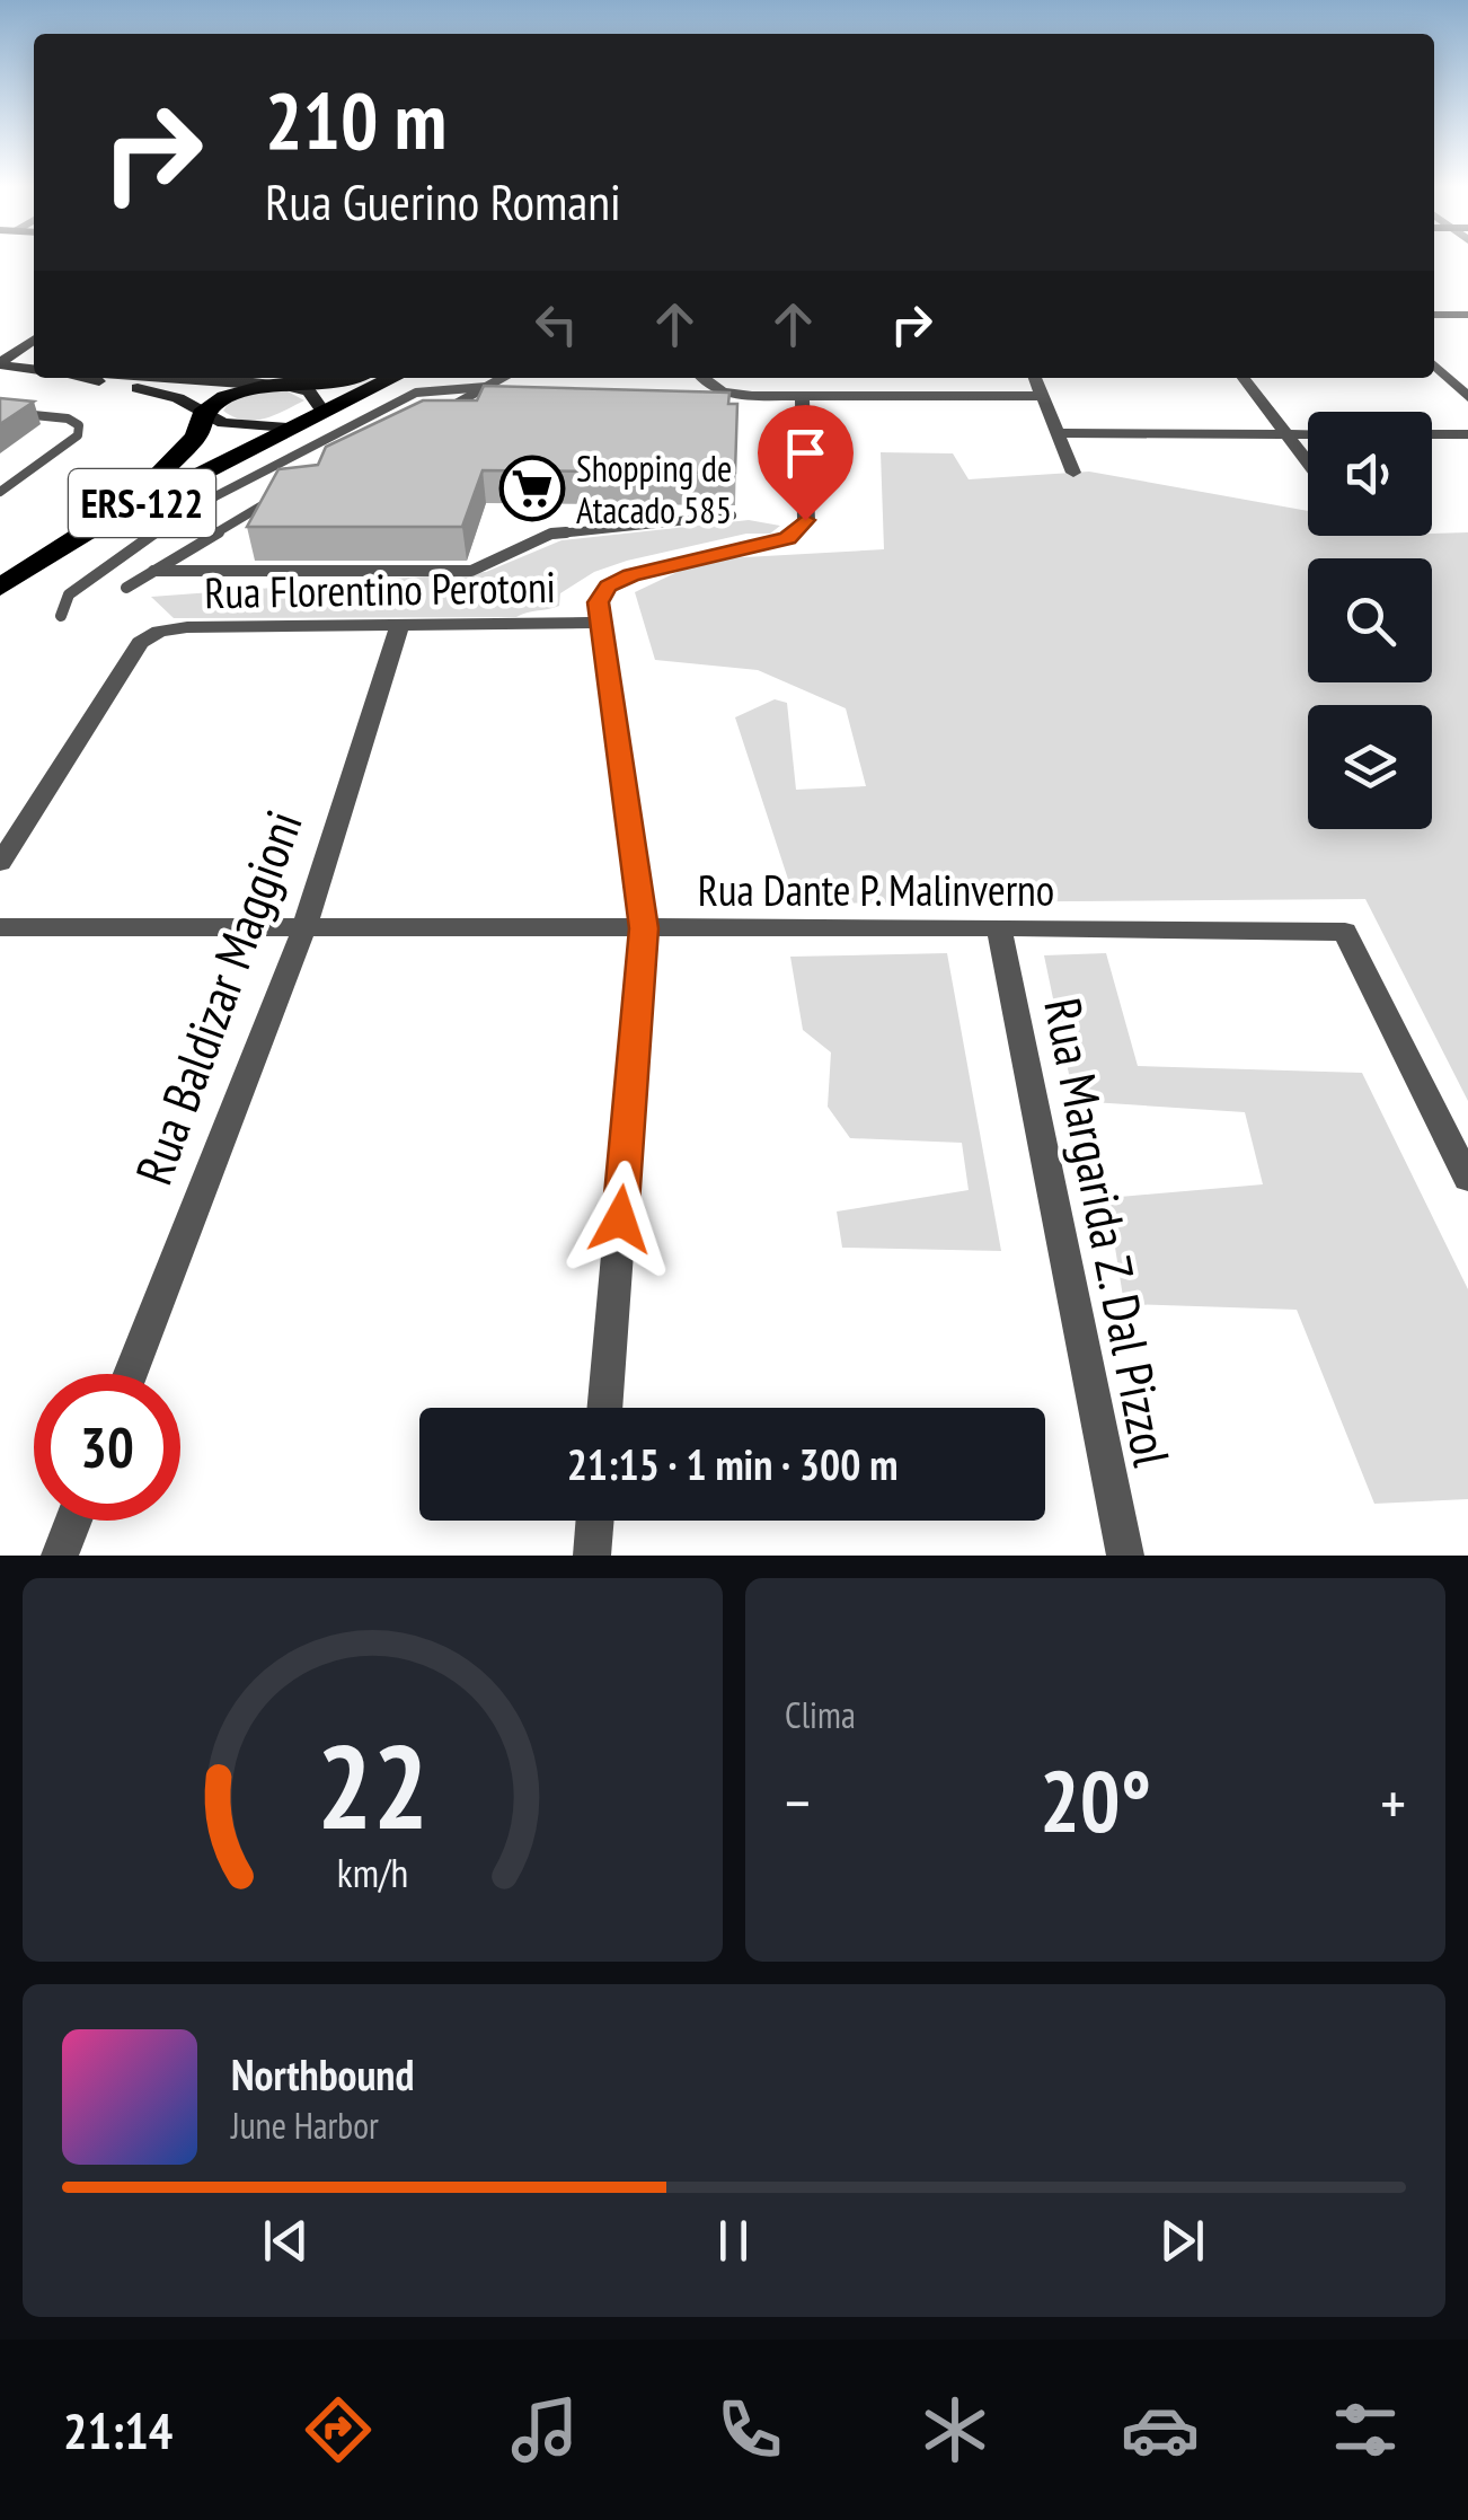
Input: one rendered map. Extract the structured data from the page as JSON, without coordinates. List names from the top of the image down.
{
  "streets": {
    "highway": ["ERS-122"],
    "street": [
      "Rua Florentino Perotoni",
      "Rua Dante P. Malinverno",
      "Rua Baldizar Maggioni",
      "Rua Margarida Z. Dal Pizzol"
    ]
  },
  "crossings": [
    ["Rua Florentino Perotoni", "Rua Baldizar Maggioni"],
    ["Rua Dante P. Malinverno", "Rua Baldizar Maggioni"],
    ["Rua Dante P. Malinverno", "Rua Margarida Z. Dal Pizzol"]
  ],
  "places": {
    "supermarket": ["Shopping de Atacado 585"]
  },
  "page": {
    "turn": ["210 m", "Rua Guerino Romani"],
    "limit": "30",
    "trip": "21:15 · 1 min · 300 m",
    "tile": "Clima",
    "heat": ["−", "20°", "+"],
    "song": ["Northbound", "June Harbor"],
    "tabs": "21:14",
    "gauge": ["22", "km/h"]
  }
}
